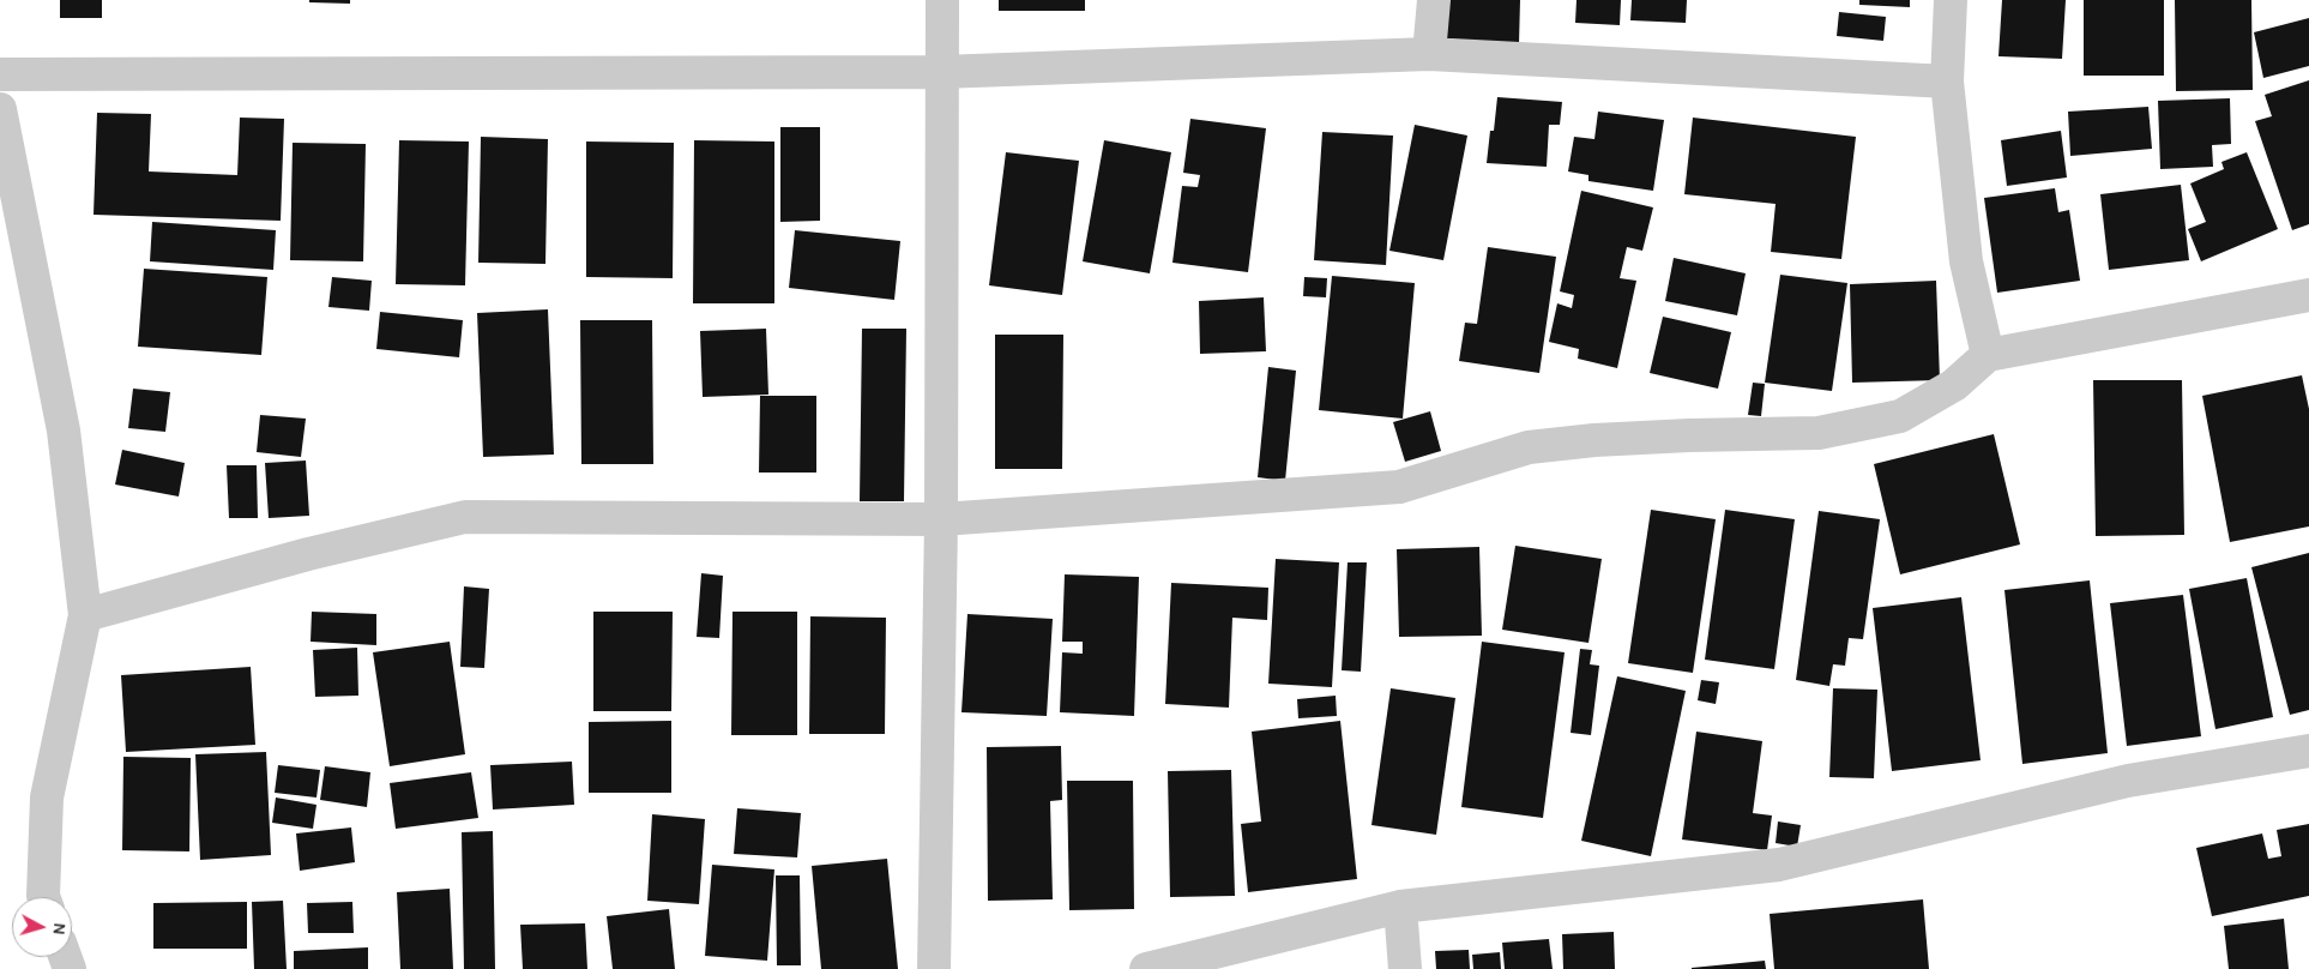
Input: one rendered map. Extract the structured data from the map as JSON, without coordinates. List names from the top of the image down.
{
  "north": "right"
}
